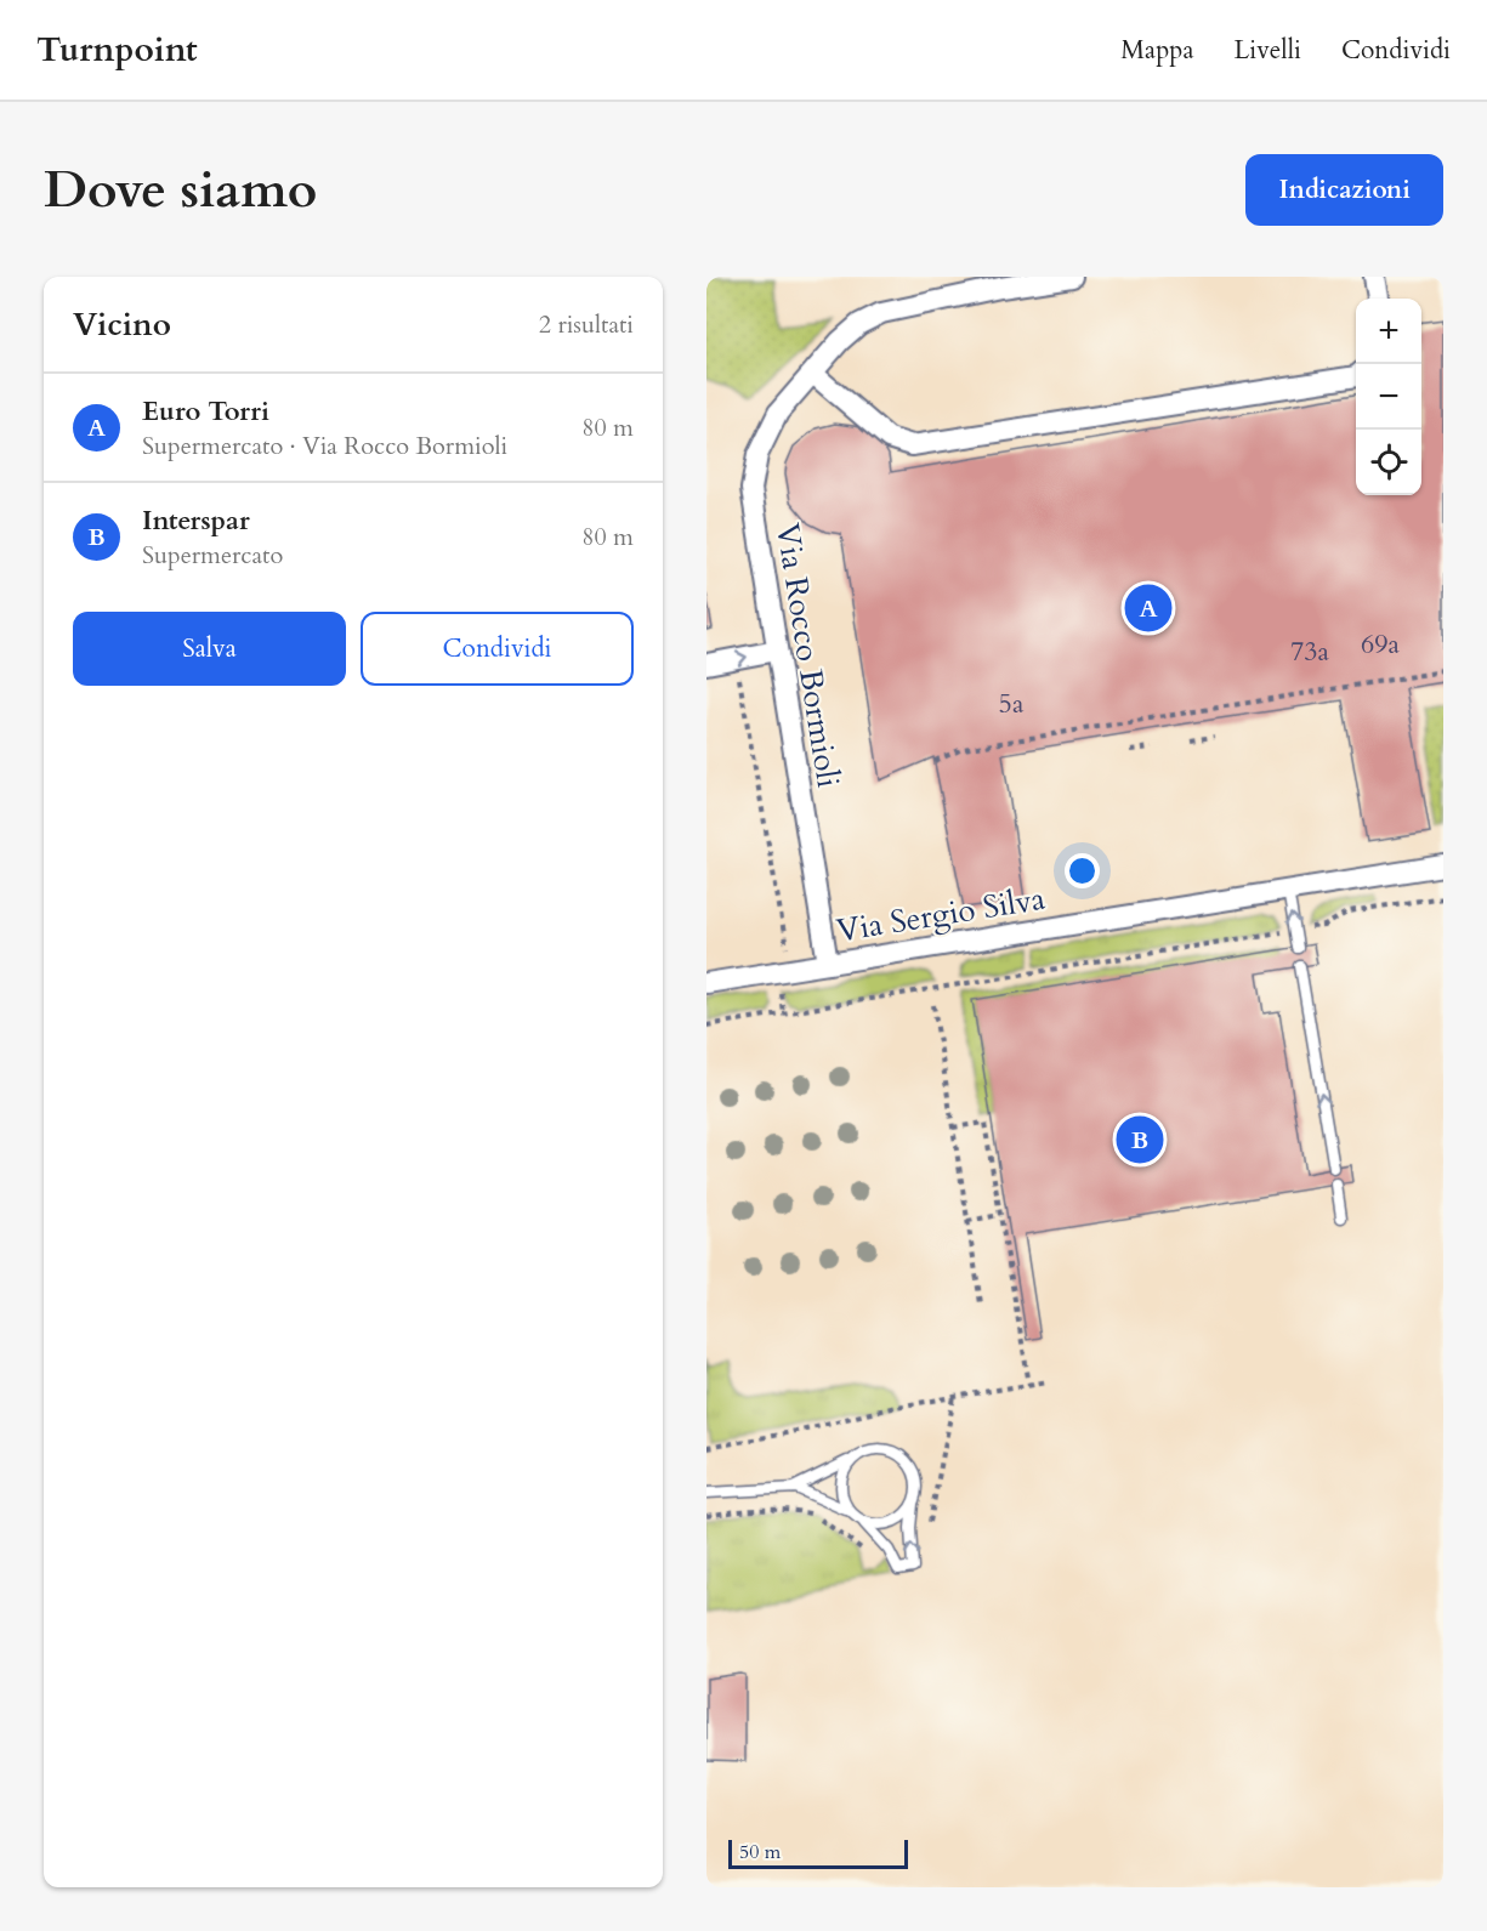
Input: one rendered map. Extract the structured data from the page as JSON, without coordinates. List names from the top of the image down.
{
  "streets": {
    "street": ["Via Rocco Bormioli", "Via Sergio Silva"]
  },
  "crossings": [
    ["Via Rocco Bormioli", "Via Sergio Silva"]
  ],
  "house_numbers": ["69a", "73a", "5a"],
  "scale_bar": "50 m",
  "page": {
    "header": "Turnpoint",
    "nav": ["Mappa", "Livelli", "Condividi"],
    "buttons": [
      "Indicazioni",
      ["Salva", "Condividi"]
    ],
    "title": "Dove siamo",
    "heading": ["Vicino", "2 risultati"],
    "map_buttons": ["+", "−"],
    "list": [
      {
        "mark": "A",
        "name": "Euro Torri",
        "note": "Supermercato · Via Rocco Bormioli",
        "value": "80 m"
      },
      {
        "mark": "B",
        "name": "Interspar",
        "note": "Supermercato",
        "value": "80 m"
      }
    ],
    "pins": ["A", "B"],
    "scale": "50 m"
  }
}
